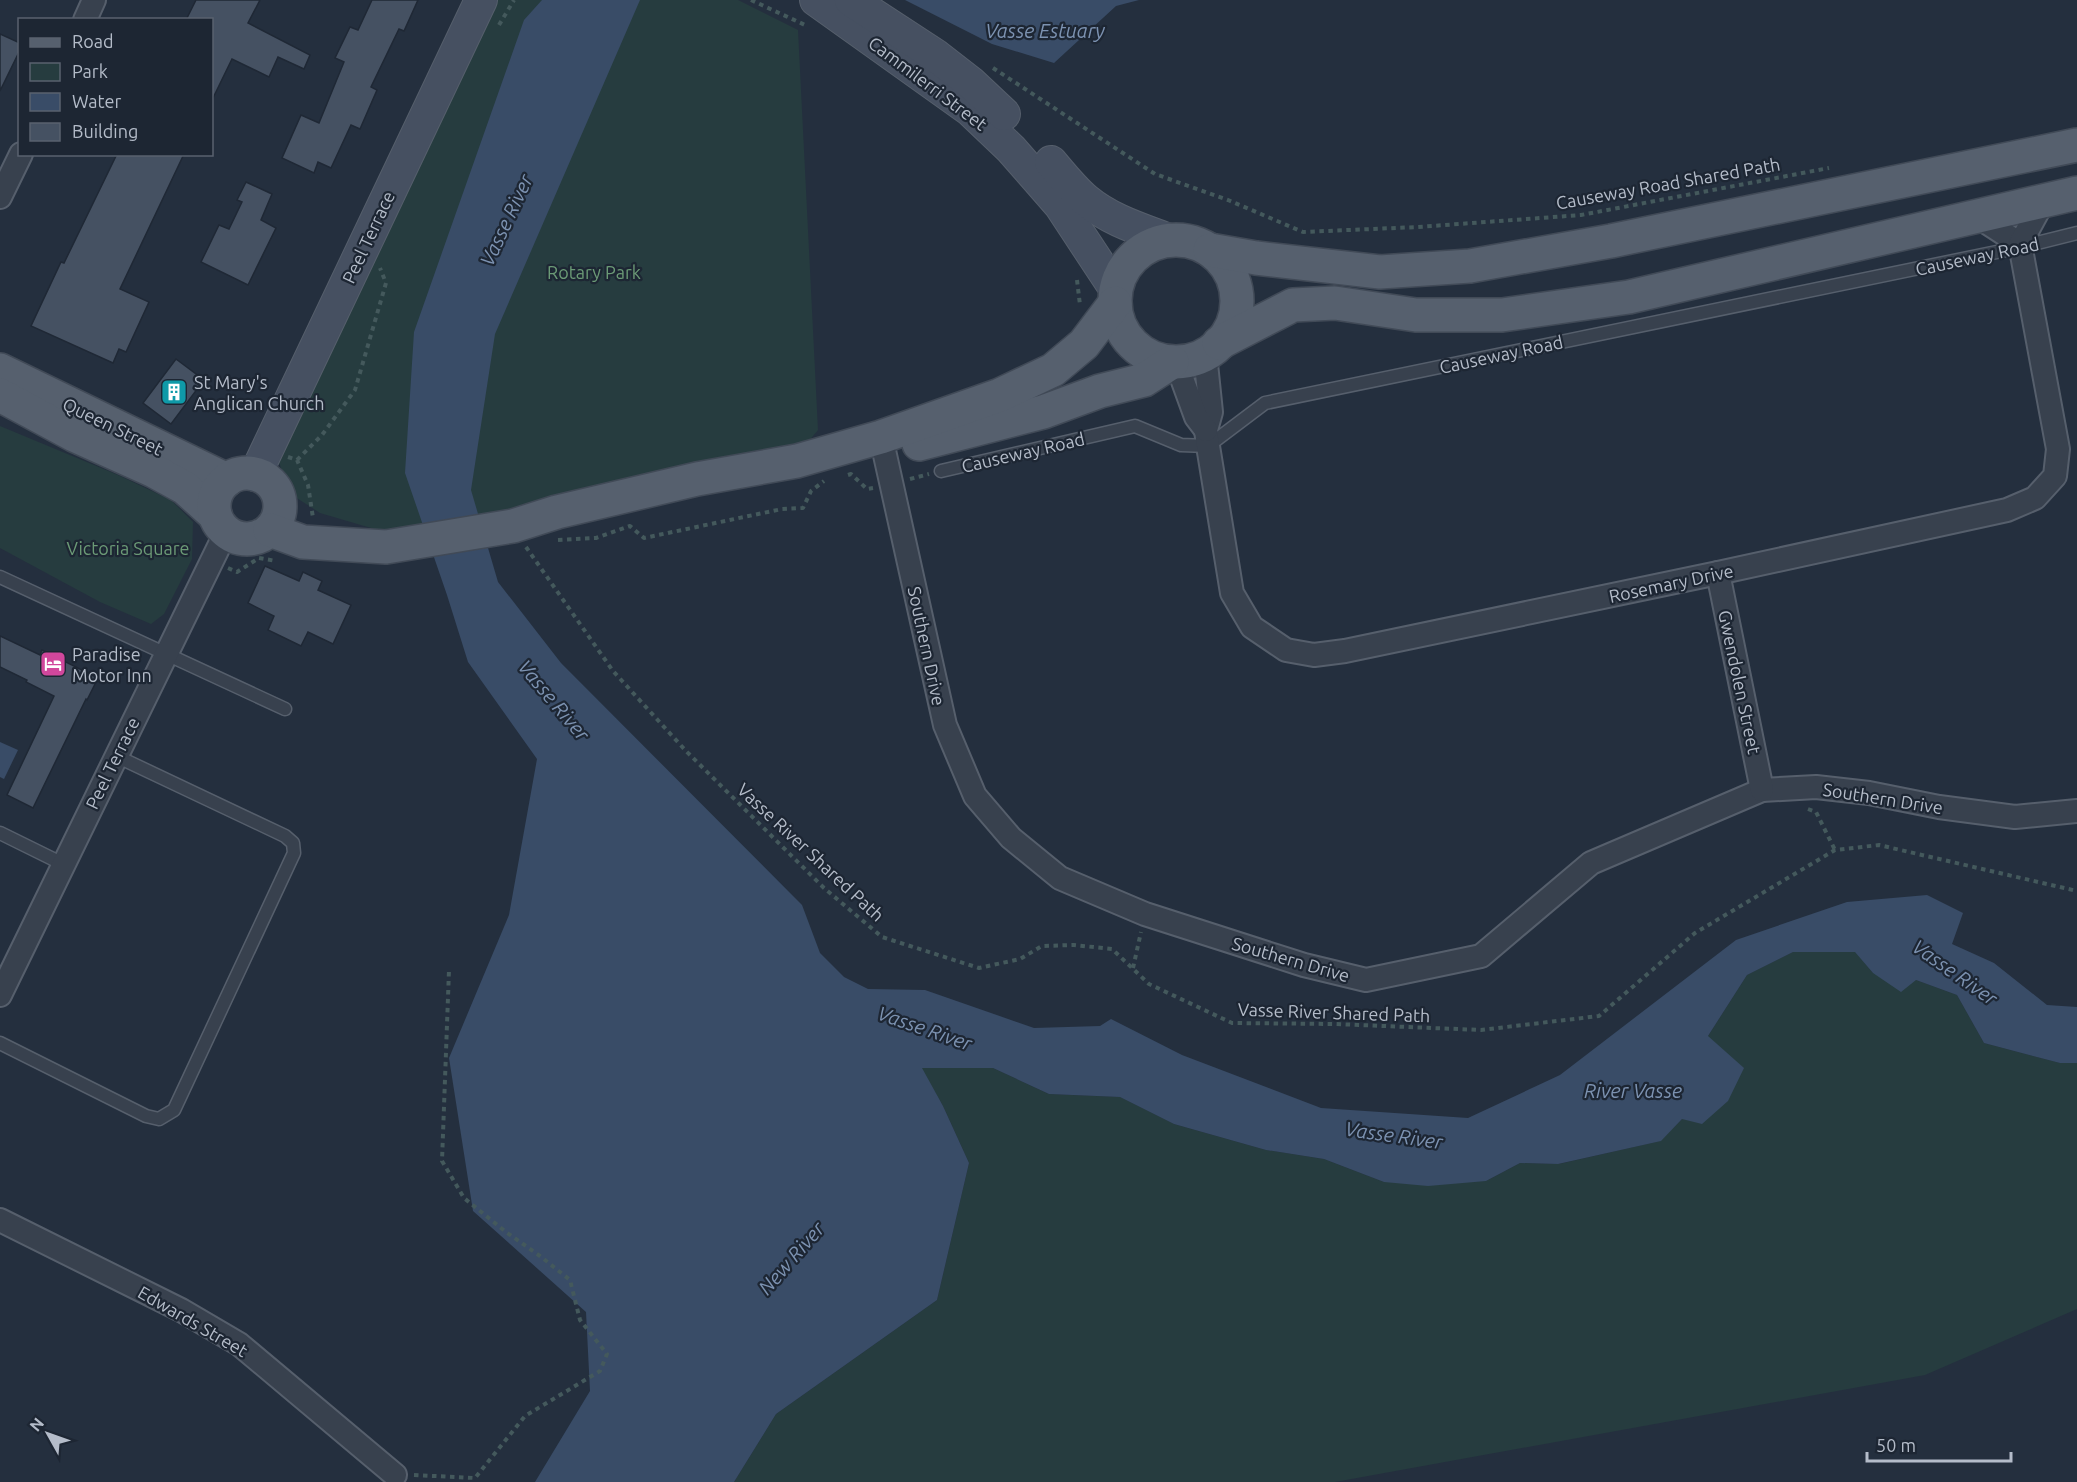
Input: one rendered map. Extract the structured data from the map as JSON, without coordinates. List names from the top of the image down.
{
  "streets": {
    "main road": [
      "Cammilerri Street",
      "Peel Terrace",
      "Causeway Road",
      "Queen Street"
    ],
    "street": [
      "Rosemary Drive",
      "Southern Drive",
      "Gwendolen Street",
      "Edwards Street"
    ],
    "path": ["Causeway Road Shared Path", "Vasse River Shared Path"]
  },
  "crossings": [
    ["Cammilerri Street", "Causeway Road"],
    ["Cammilerri Street", "Rosemary Drive"],
    ["Peel Terrace", "Causeway Road"],
    ["Peel Terrace", "Queen Street"],
    ["Causeway Road", "Queen Street"],
    ["Causeway Road", "Rosemary Drive"],
    ["Causeway Road", "Southern Drive"],
    ["Causeway Road", "Vasse River Shared Path"],
    ["Rosemary Drive", "Gwendolen Street"],
    ["Southern Drive", "Gwendolen Street"]
  ],
  "water": [
    "Vasse Estuary",
    "Vasse River",
    "River Vasse",
    "New River"
  ],
  "parks": ["Rotary Park", "Victoria Square"],
  "places": {
    "building": ["St Mary's Anglican Church"],
    "hotel": ["Paradise Motor Inn"]
  },
  "legend": [
    "Road",
    "Park",
    "Water",
    "Building"
  ],
  "scale_bar": "50 m",
  "north": "top left"
}
